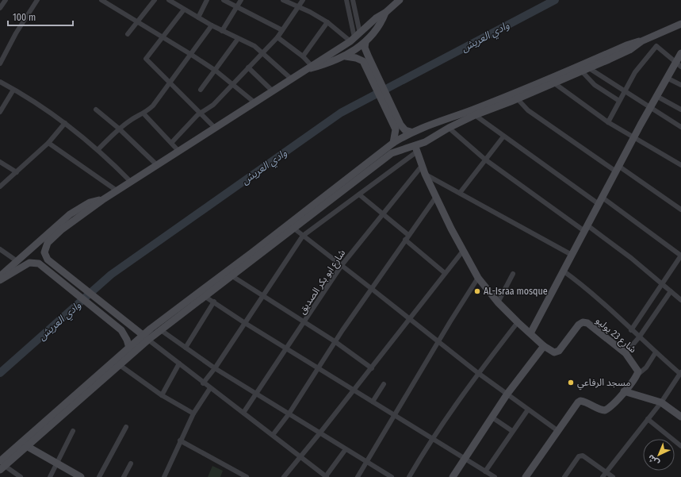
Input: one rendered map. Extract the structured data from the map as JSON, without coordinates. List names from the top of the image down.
{
  "streets": {
    "street": ["شارع ابو بكر الصديق", "شارع 23 يوليو"]
  },
  "crossings": [
    ["شارع ابو بكر الصديق", "شارع 23 يوليو"]
  ],
  "water": ["وادي العريش"],
  "places": ["AL-Israa mosque", "مسجد الرفاعي"],
  "scale_bar": "100 m",
  "north": "bottom left"
}
